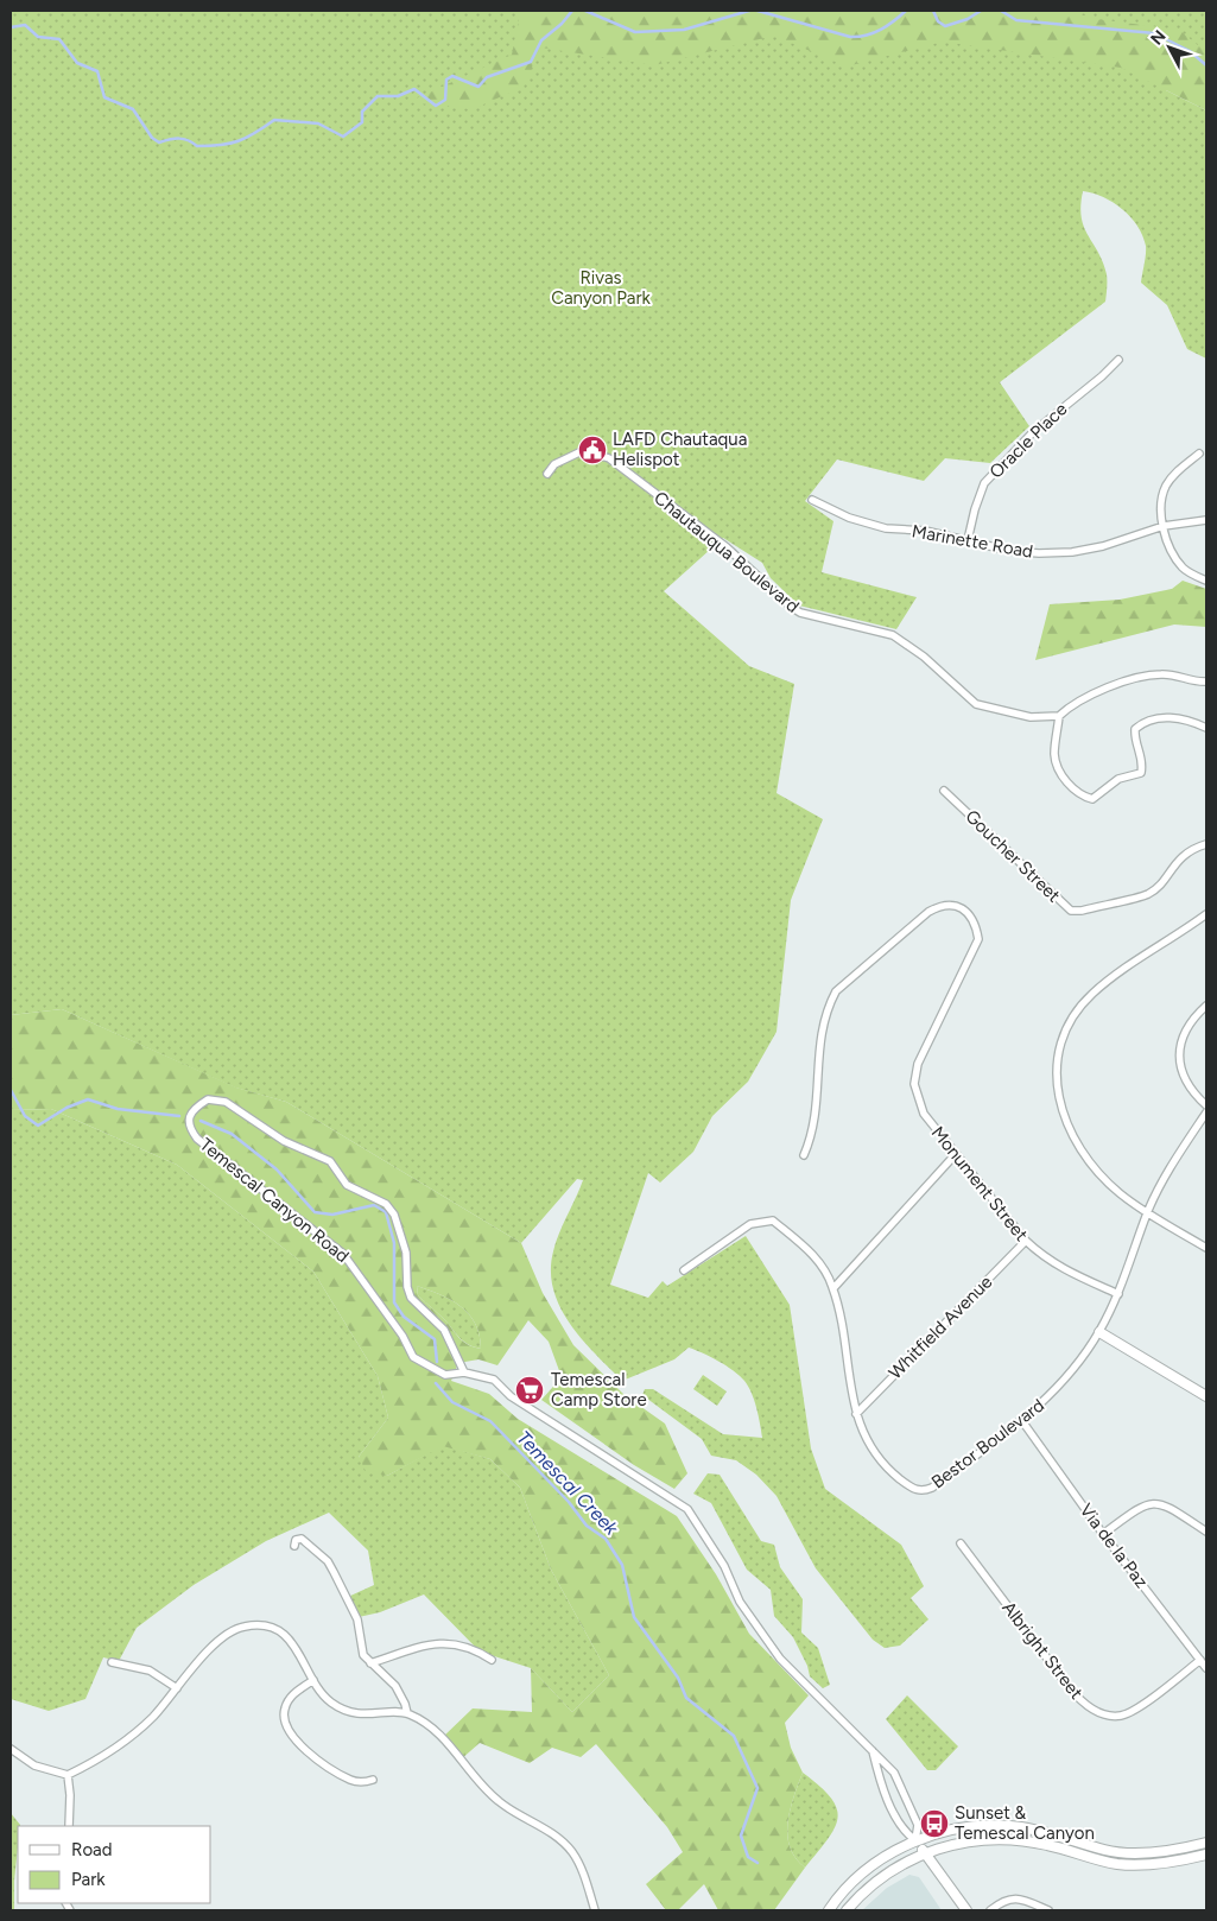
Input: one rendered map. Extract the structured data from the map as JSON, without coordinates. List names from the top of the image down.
{
  "streets": {
    "main road": ["Temescal Canyon Road"],
    "street": [
      "Oracle Place",
      "Marinette Road",
      "Chautauqua Boulevard",
      "Goucher Street",
      "Monument Street",
      "Whitfield Avenue",
      "Bestor Boulevard",
      "Via de la Paz",
      "Albright Street"
    ]
  },
  "crossings": [
    ["Oracle Place", "Marinette Road"],
    ["Monument Street", "Whitfield Avenue"],
    ["Monument Street", "Bestor Boulevard"],
    ["Whitfield Avenue", "Bestor Boulevard"],
    ["Bestor Boulevard", "Via de la Paz"],
    ["Via de la Paz", "Albright Street"]
  ],
  "water": ["Temescal Creek"],
  "parks": ["Rivas Canyon Park"],
  "places": {
    "public building": ["LAFD Chautaqua Helispot"],
    "supermarket": ["Temescal Camp Store"],
    "bus stop": ["Sunset & Temescal Canyon"]
  },
  "legend": ["Road", "Park"],
  "north": "top left"
}
